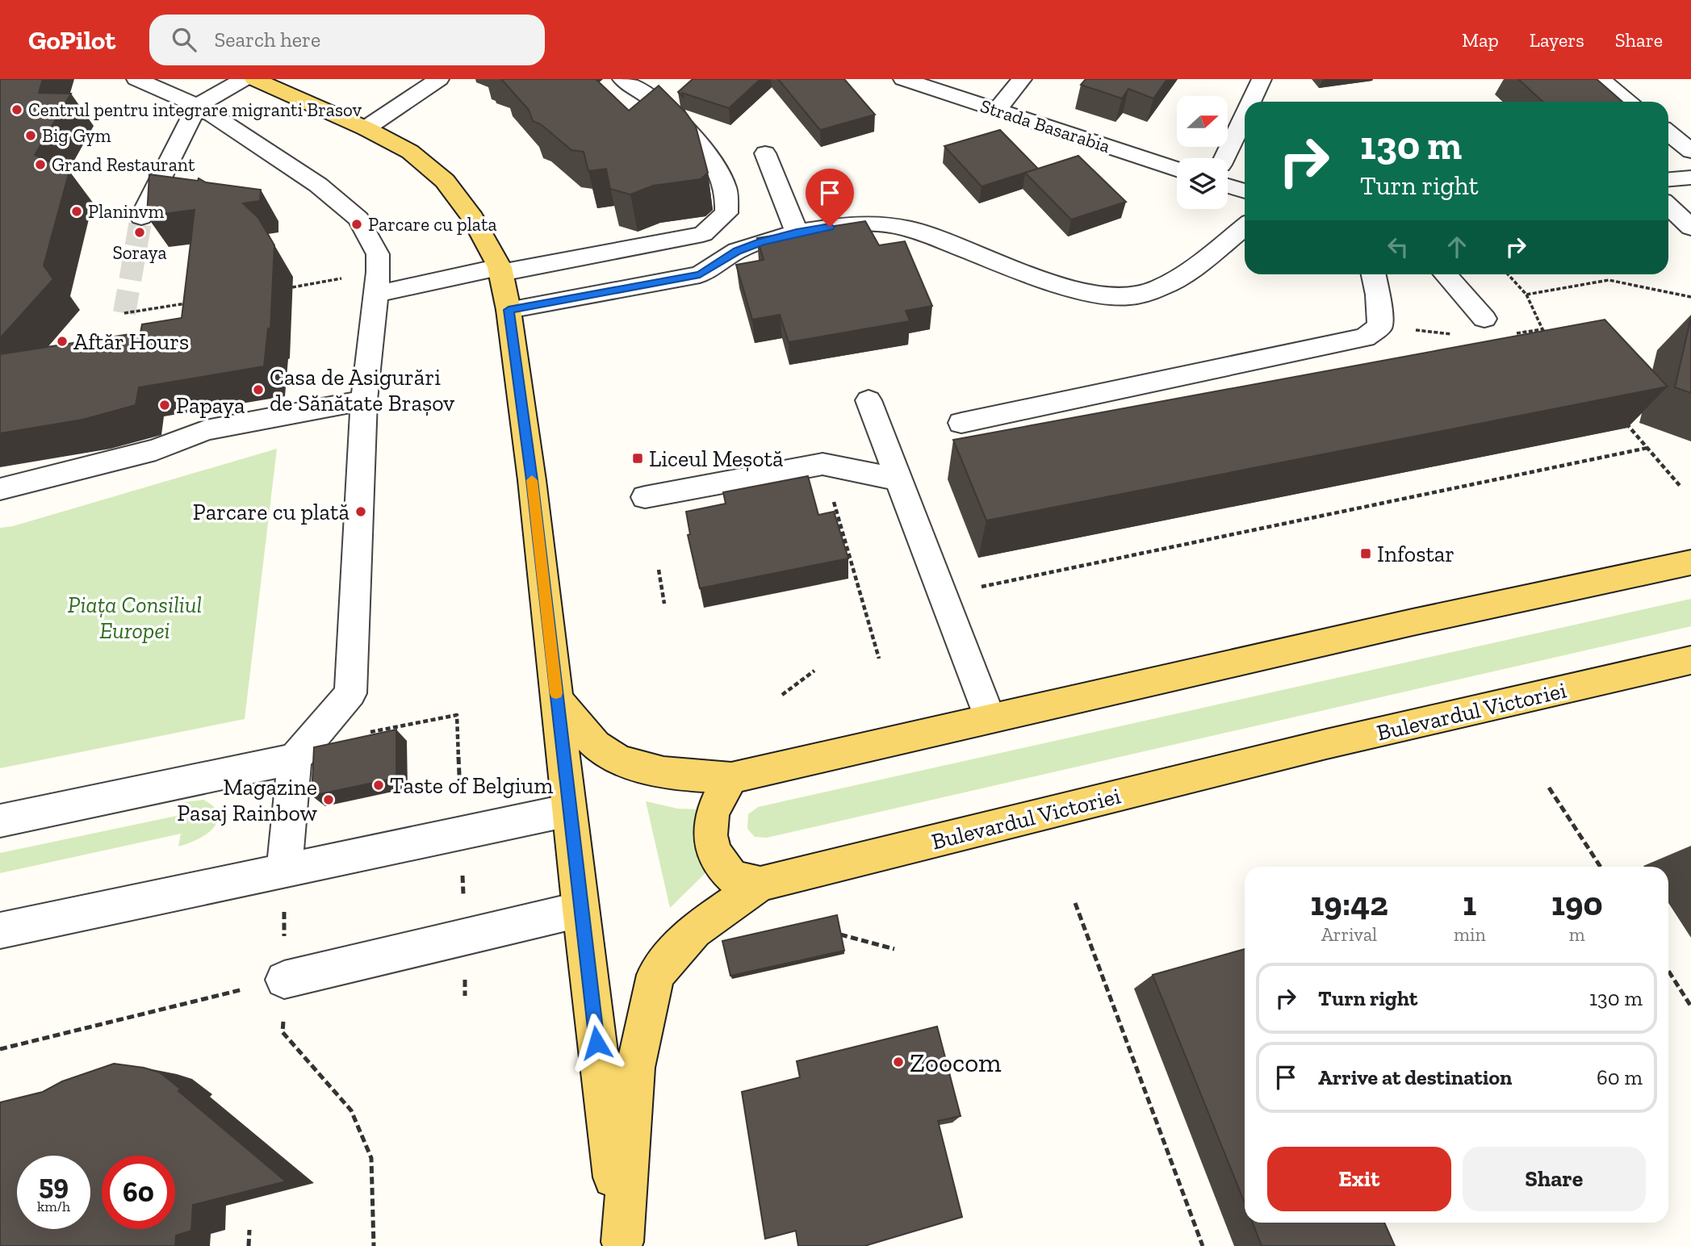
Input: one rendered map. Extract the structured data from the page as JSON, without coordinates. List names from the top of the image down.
{
  "streets": {
    "main road": ["Bulevardul Victoriei"],
    "street": ["Strada Basarabia"]
  },
  "parks": ["Piața Consiliul Europei"],
  "places": {
    "other": [
      "Centrul pentru integrare migranti Brasov",
      "Big Gym",
      "Grand Restaurant",
      "Planinvm",
      "Parcare cu plata",
      "Soraya",
      "Aftăr Hours",
      "Casa de Asigurări de Sănătate Brașov",
      "Papaya",
      "Parcare cu plată",
      "Taste of Belgium",
      "Magazine Pasaj Rainbow",
      "Zoocom"
    ],
    "transit": ["Liceul Meșotă", "Infostar"]
  },
  "north": "right",
  "page": {
    "header": "GoPilot",
    "search": "Search here",
    "nav": ["Map", "Layers", "Share"],
    "turn": ["130 m", "Turn right"],
    "eta": [
      "19:42",
      "Arrival",
      "1",
      "min",
      "190",
      "m"
    ],
    "list": [
      {
        "name": "Turn right",
        "value": "130 m"
      },
      {
        "name": "Arrive at destination",
        "value": "60 m"
      }
    ],
    "buttons": ["Exit", "Share"],
    "speed": "59 km/h",
    "limit": "60"
  }
}
